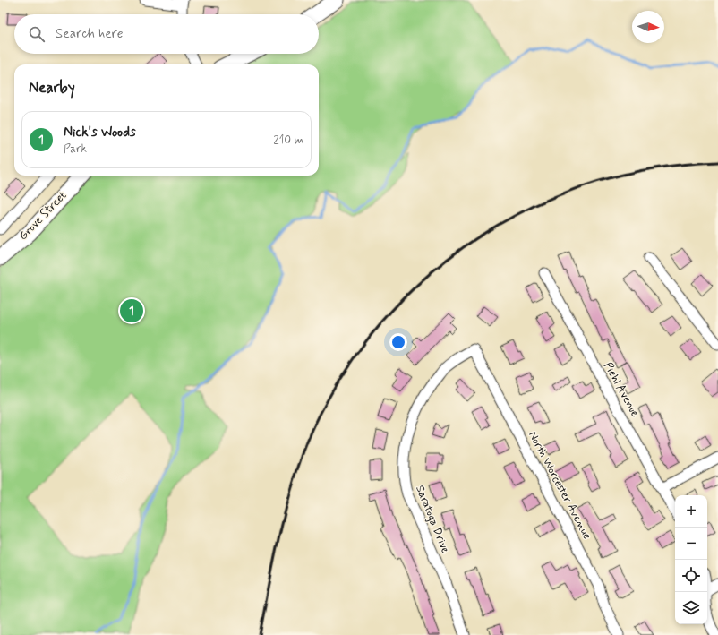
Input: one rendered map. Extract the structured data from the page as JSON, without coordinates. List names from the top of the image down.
{
  "streets": {
    "main road": ["Grove Street"],
    "street": ["Piehl Avenue", "North Worcester Avenue", "Saratoga Drive"]
  },
  "crossings": [
    ["North Worcester Avenue", "Saratoga Drive"]
  ],
  "north": "right",
  "page": {
    "search": "Search here",
    "heading": "Nearby",
    "list": [
      {
        "mark": "1",
        "name": "Nick's Woods",
        "note": "Park",
        "value": "210 m"
      }
    ],
    "pins": "1",
    "map_buttons": ["+", "−"]
  }
}
